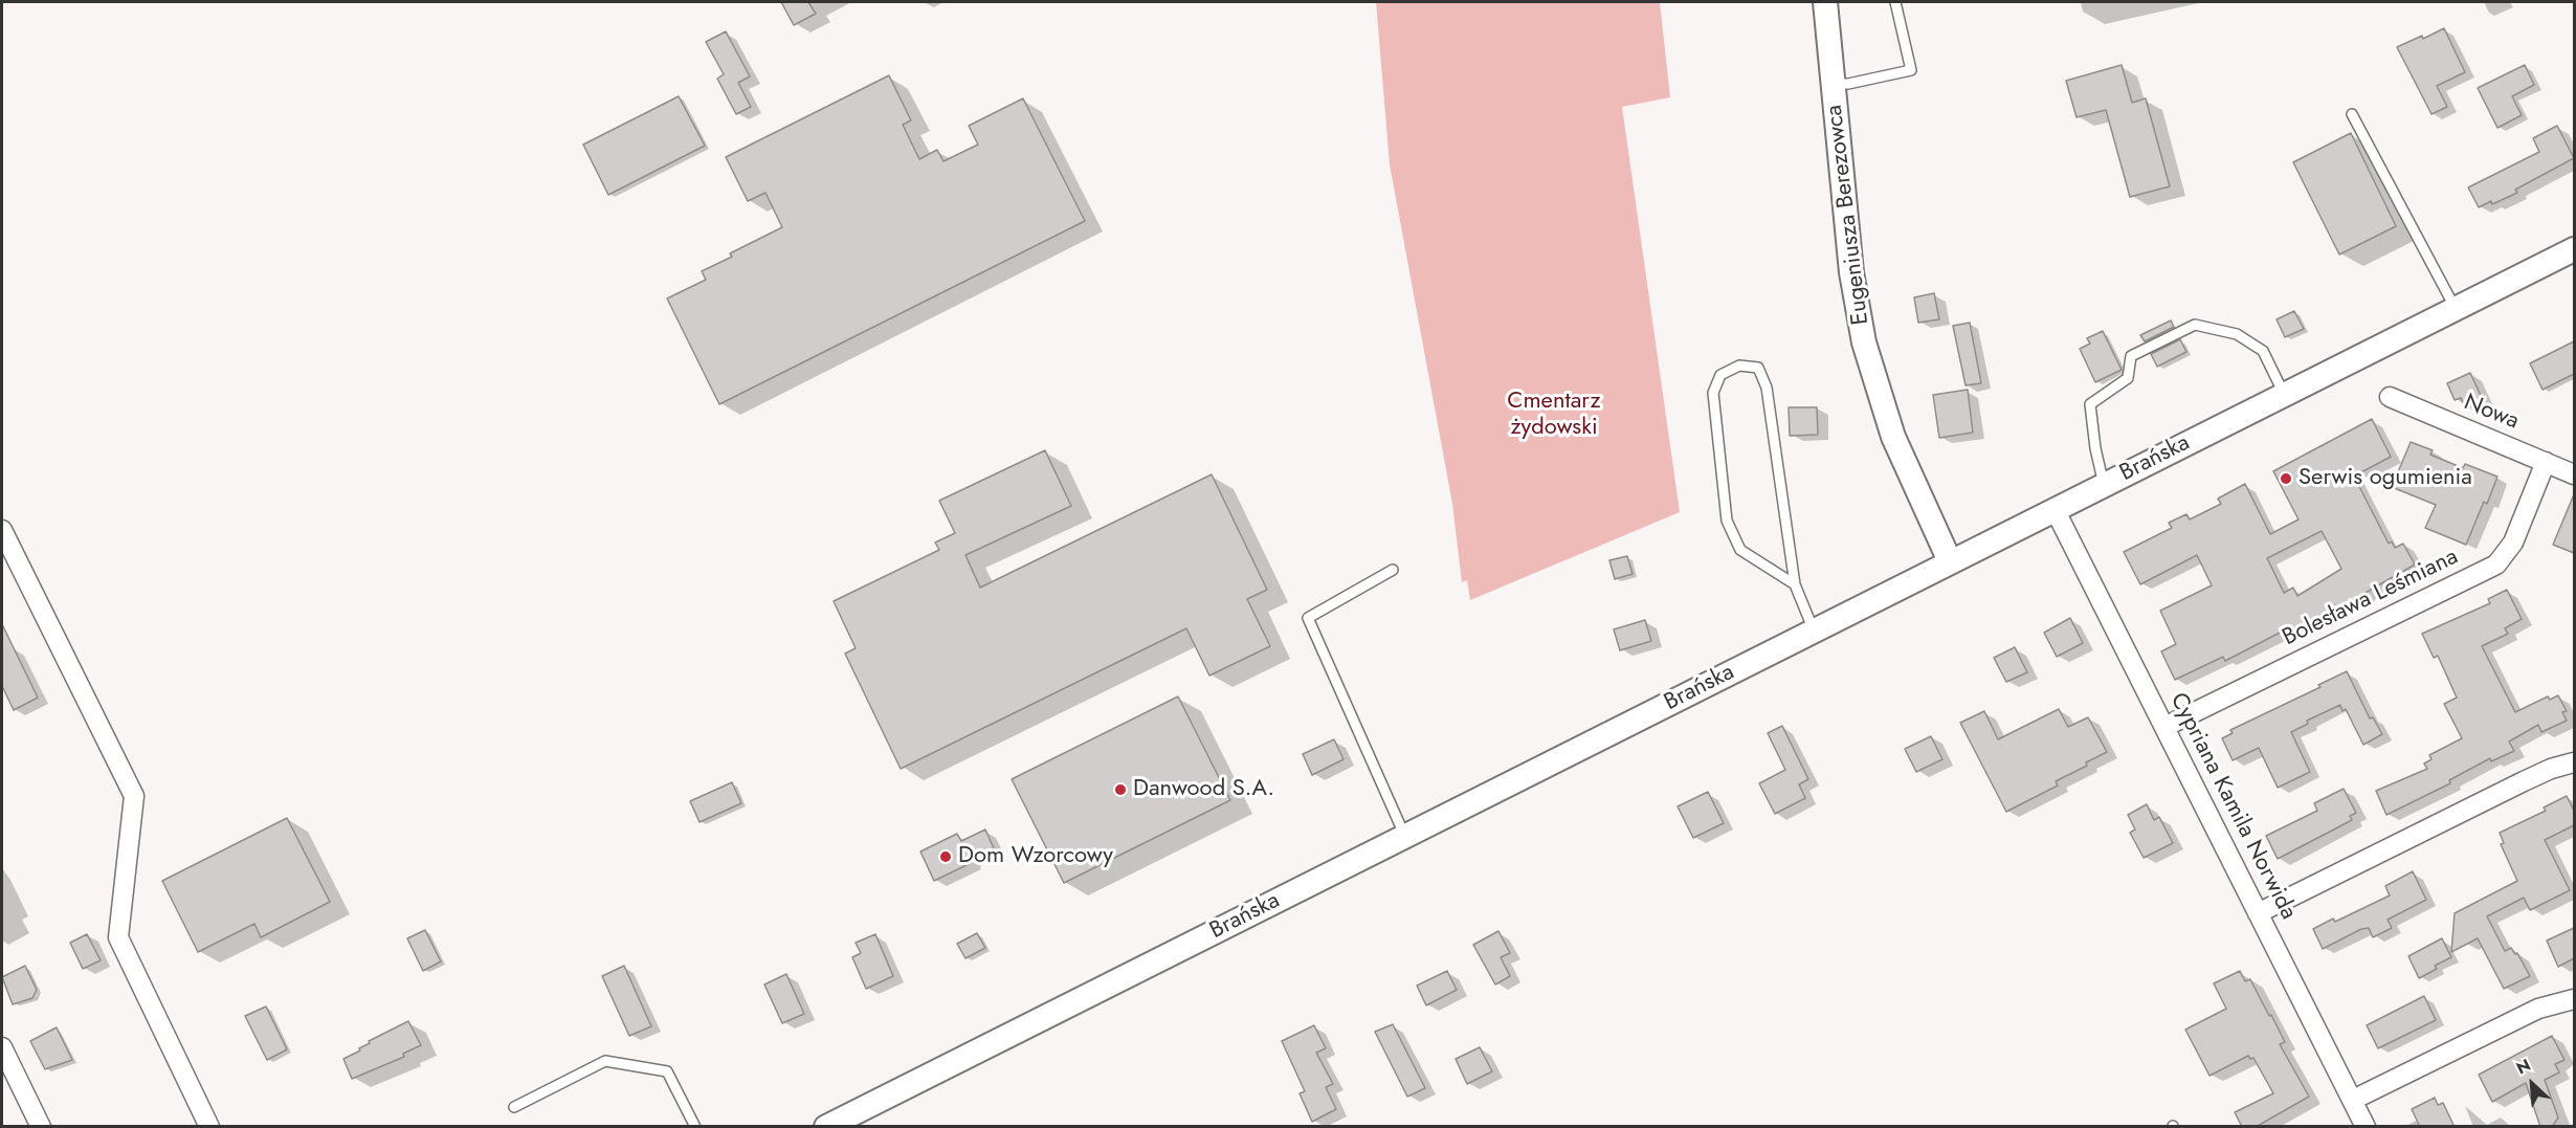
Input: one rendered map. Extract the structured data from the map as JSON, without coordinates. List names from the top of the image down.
{
  "streets": {
    "street": [
      "Eugeniusza Berezowca",
      "Nowa",
      "Brańska",
      "Bolesława Leśmiana",
      "Cypriana Kamila Norwida"
    ]
  },
  "crossings": [
    ["Eugeniusza Berezowca", "Brańska"],
    ["Nowa", "Bolesława Leśmiana"],
    ["Brańska", "Cypriana Kamila Norwida"],
    ["Bolesława Leśmiana", "Cypriana Kamila Norwida"]
  ],
  "parks": ["Cmentarz żydowski"],
  "places": ["Serwis ogumienia", "Danwood S.A.", "Dom Wzorcowy"],
  "north": "top left"
}
